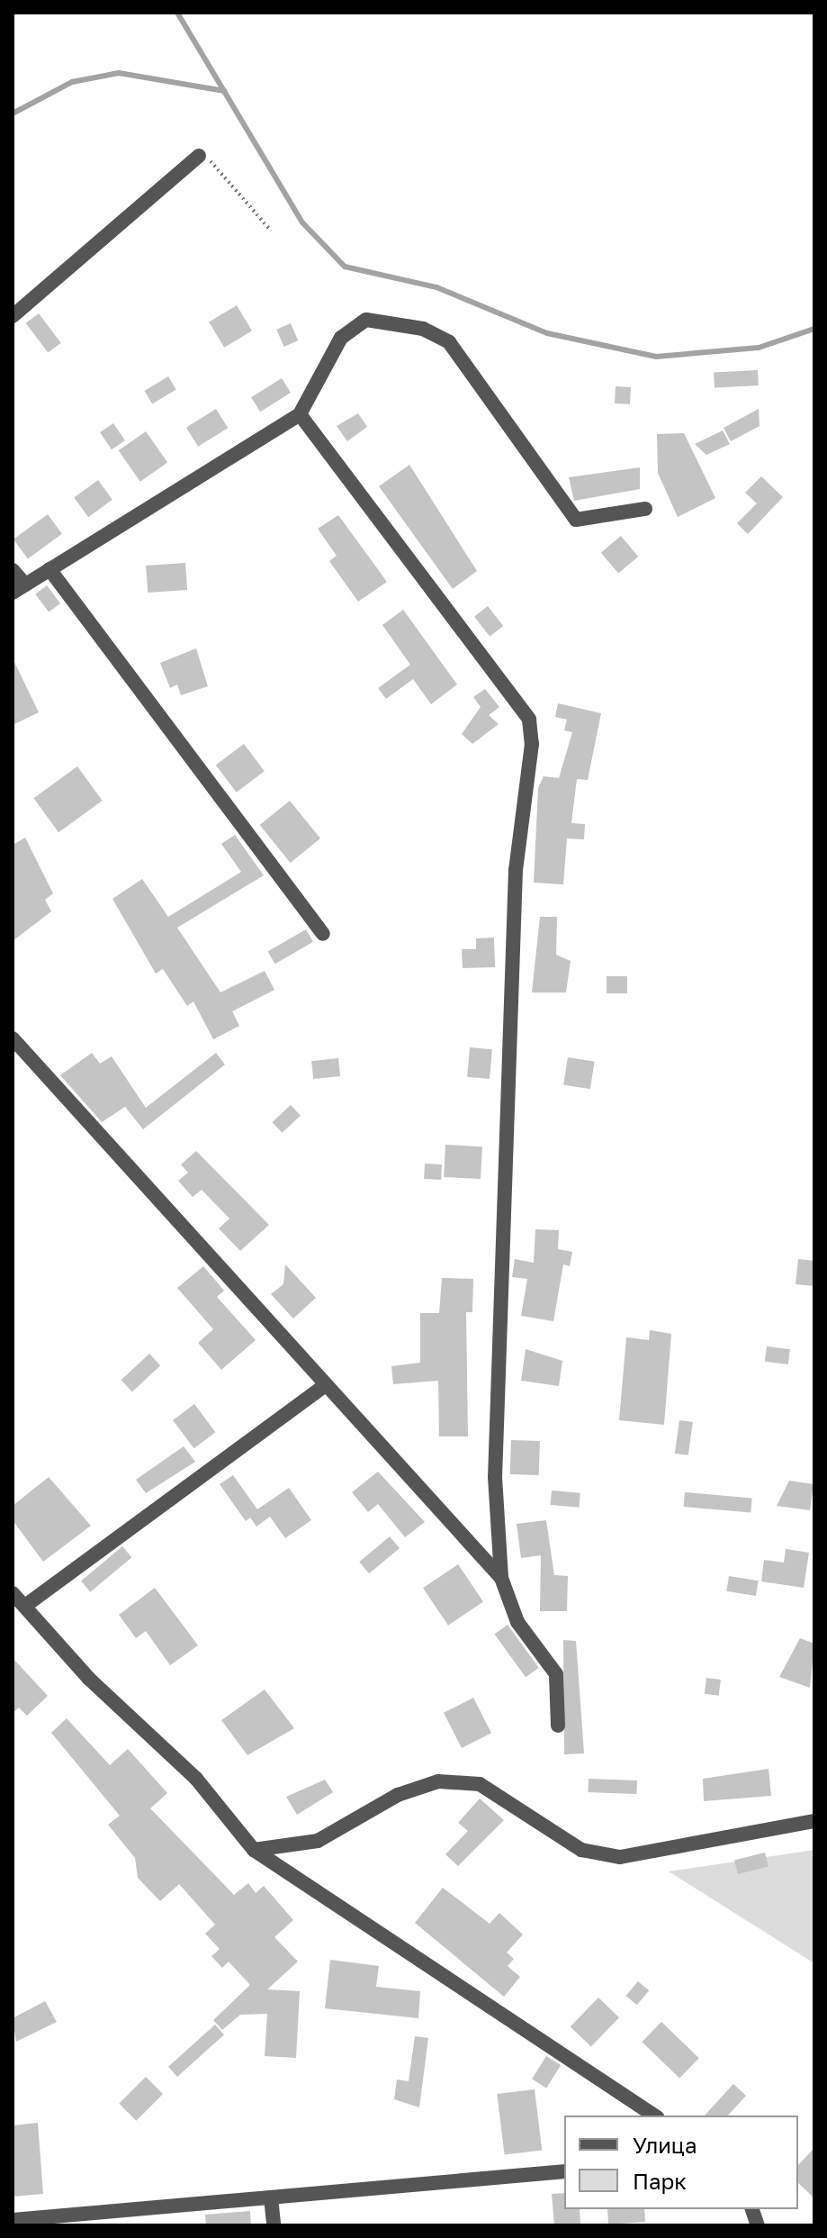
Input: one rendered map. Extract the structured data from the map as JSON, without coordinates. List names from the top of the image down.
{
  "legend": ["Улица", "Парк"]
}
